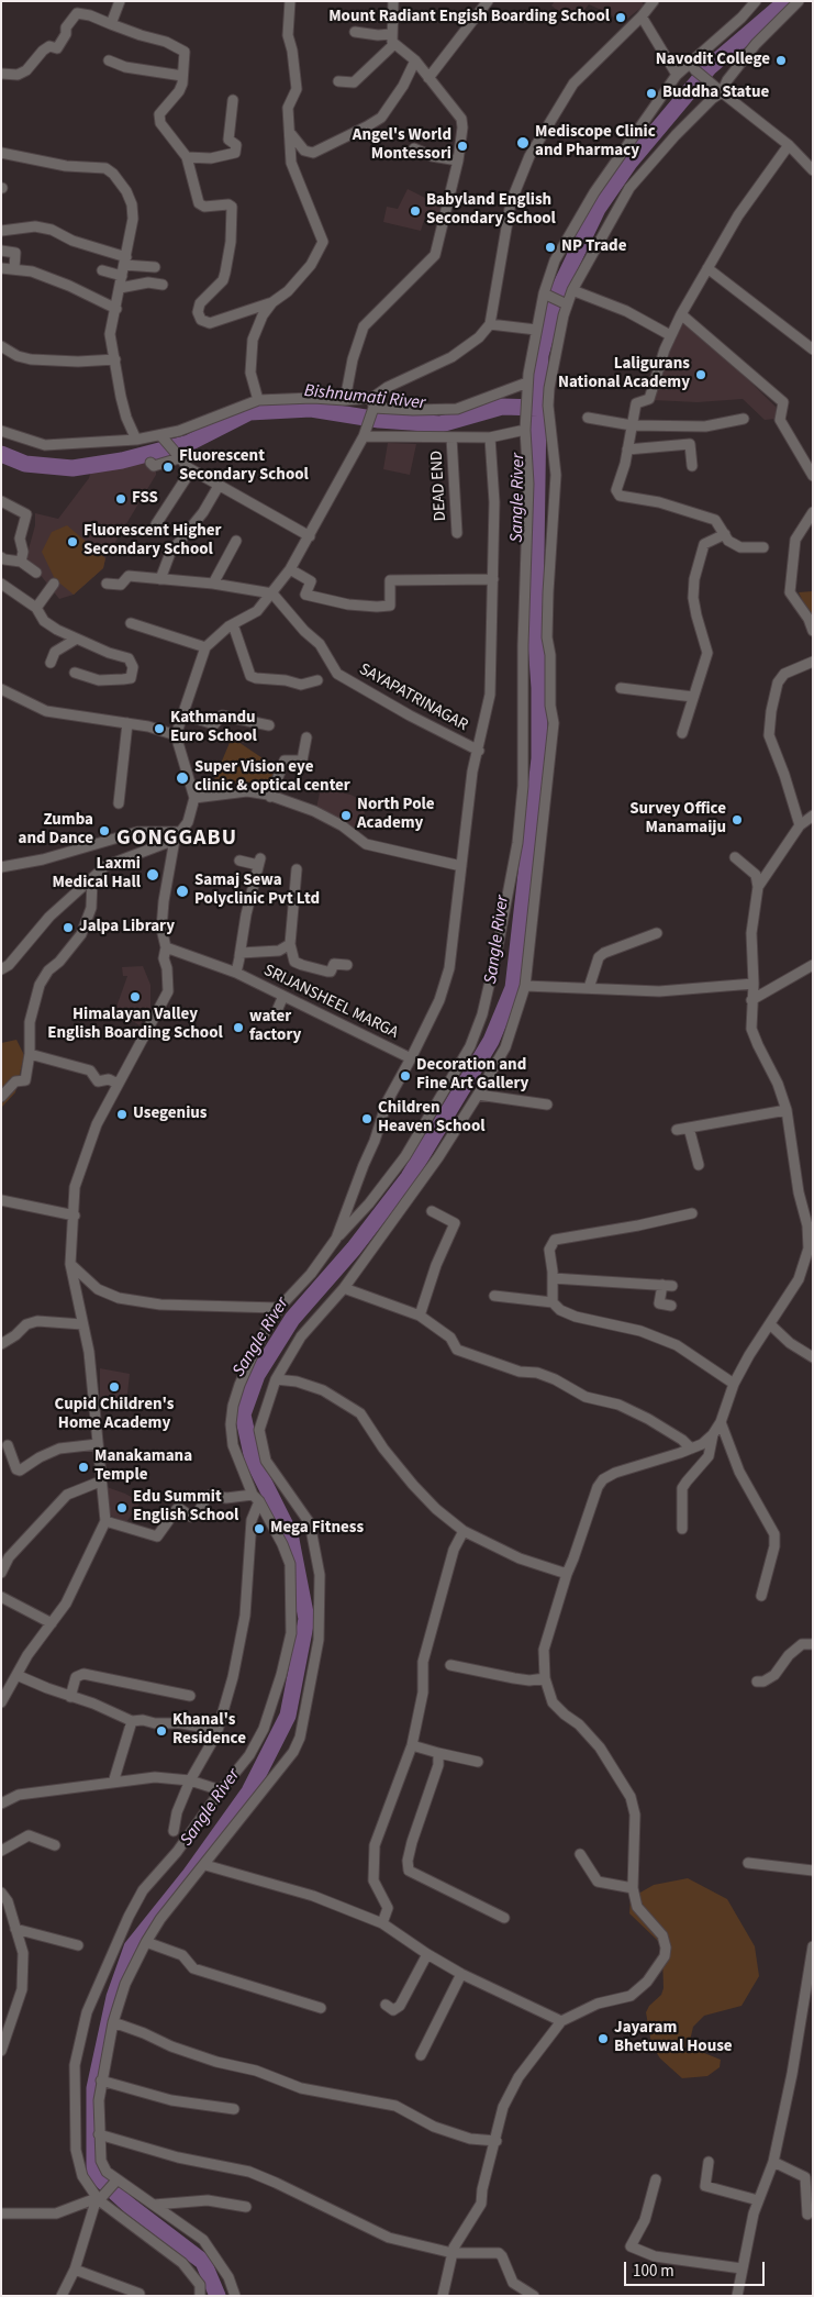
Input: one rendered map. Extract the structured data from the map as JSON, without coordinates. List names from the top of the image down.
{
  "streets": {
    "street": ["DEAD END", "SAYAPATRINAGAR", "SRIJANSHEEL MARGA"]
  },
  "districts": ["GONGGABU"],
  "water": ["Bishnumati River", "Sangle River"],
  "places": [
    "Mount Radiant Engish Boarding School",
    "Navodit College",
    "Buddha Statue",
    "Mediscope Clinic and Pharmacy",
    "Angel's World Montessori",
    "Babyland English Secondary School",
    "NP Trade",
    "Laligurans National Academy",
    "Fluorescent Secondary School",
    "FSS",
    "Fluorescent Higher Secondary School",
    "Kathmandu Euro School",
    "Super Vision eye clinic & optical center",
    "North Pole Academy",
    "Survey Office Manamaiju",
    "Zumba and Dance",
    "Laxmi Medical Hall",
    "Samaj Sewa Polyclinic Pvt Ltd",
    "Jalpa Library",
    "Himalayan Valley English Boarding School",
    "water factory",
    "Decoration and Fine Art Gallery",
    "Usegenius",
    "Children Heaven School",
    "Cupid Children's Home Academy",
    "Manakamana Temple",
    "Edu Summit English School",
    "Mega Fitness",
    "Khanal's Residence",
    "Jayaram Bhetuwal House"
  ],
  "scale_bar": "100 m"
}
